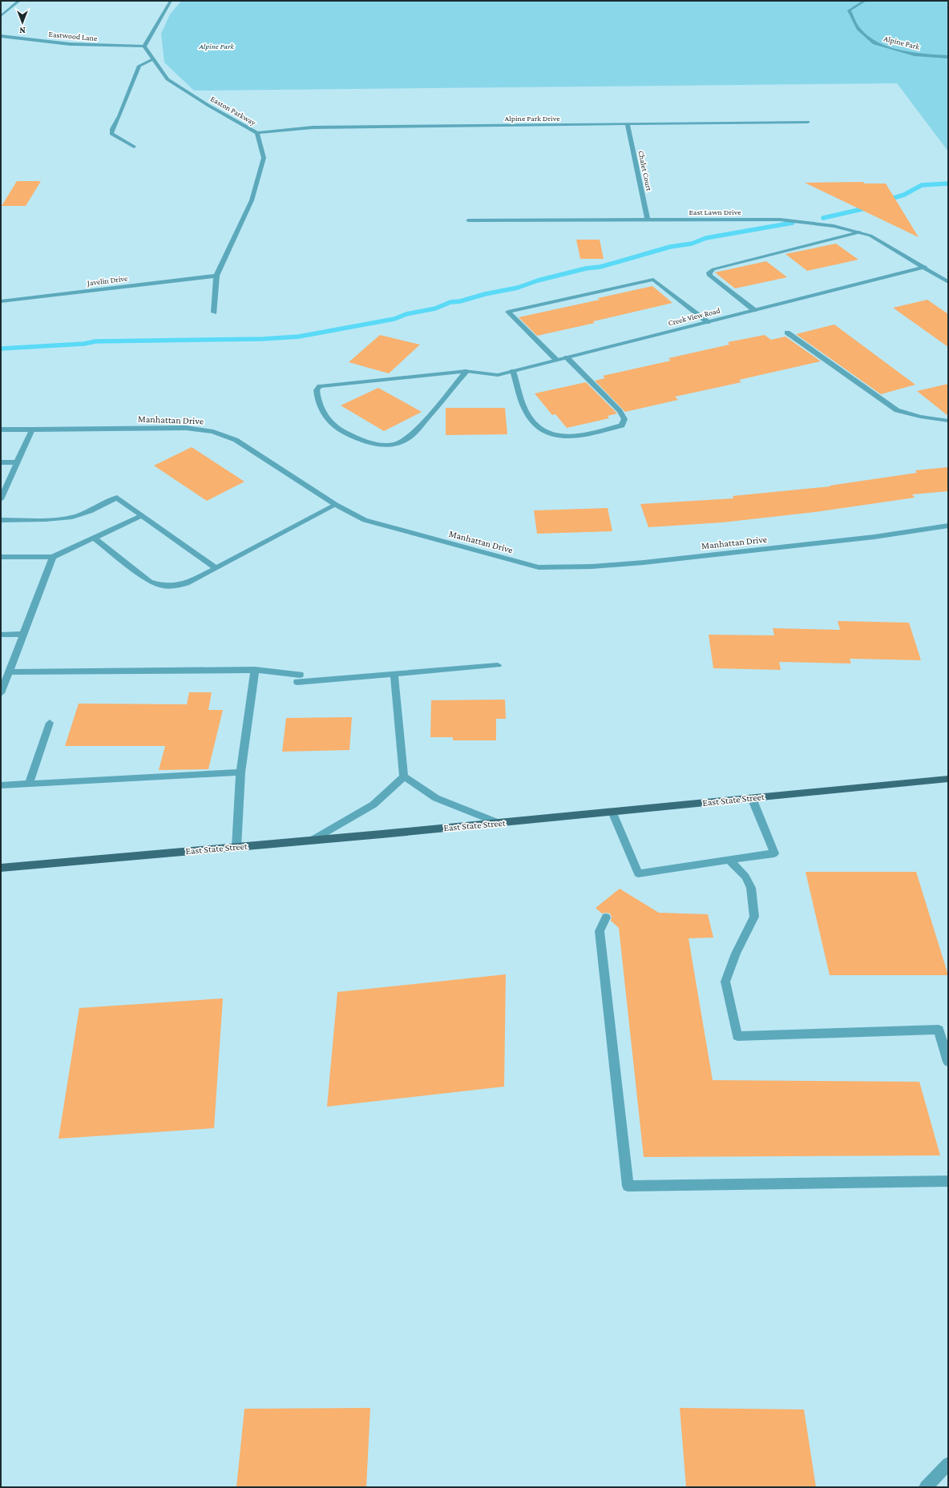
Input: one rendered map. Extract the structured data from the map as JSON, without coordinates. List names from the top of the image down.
{
  "streets": {
    "main road": ["East State Street"],
    "street": [
      "Eastwood Lane",
      "Alpine Park",
      "Easton Parkway",
      "Alpine Park Drive",
      "Chalet Court",
      "East Lawn Drive",
      "Javelin Drive",
      "Creek View Road",
      "Manhattan Drive"
    ]
  },
  "crossings": [
    ["Eastwood Lane", "Easton Parkway"],
    ["Easton Parkway", "Alpine Park Drive"],
    ["Easton Parkway", "Javelin Drive"],
    ["Alpine Park Drive", "Chalet Court"],
    ["Chalet Court", "East Lawn Drive"],
    ["East Lawn Drive", "Creek View Road"]
  ],
  "parks": ["Alpine Park"],
  "north": "bottom"
}
